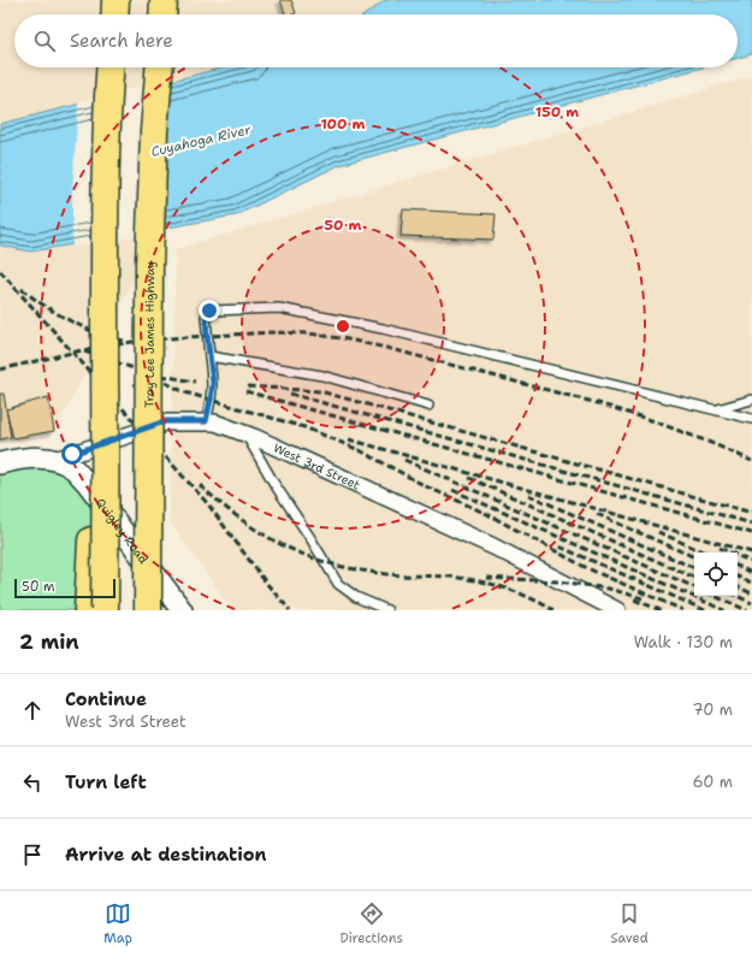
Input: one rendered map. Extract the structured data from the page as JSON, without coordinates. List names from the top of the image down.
{
  "streets": {
    "highway": ["Troy Lee James Highway"],
    "street": ["West 3rd Street", "Quigley Road"]
  },
  "crossings": [
    ["West 3rd Street", "Quigley Road"]
  ],
  "water": ["Cuyahoga River"],
  "scale_bar": "50 m",
  "page": {
    "search": "Search here",
    "scale": "50 m",
    "heading": ["2 min", "Walk · 130 m"],
    "list": [
      ["Continue", "West 3rd Street", "70 m"],
      ["Turn left", "60 m"],
      "Arrive at destination"
    ],
    "nav": ["Map", "Directions", "Saved"]
  },
  "rings": ["150 m", "100 m", "50 m"]
}
